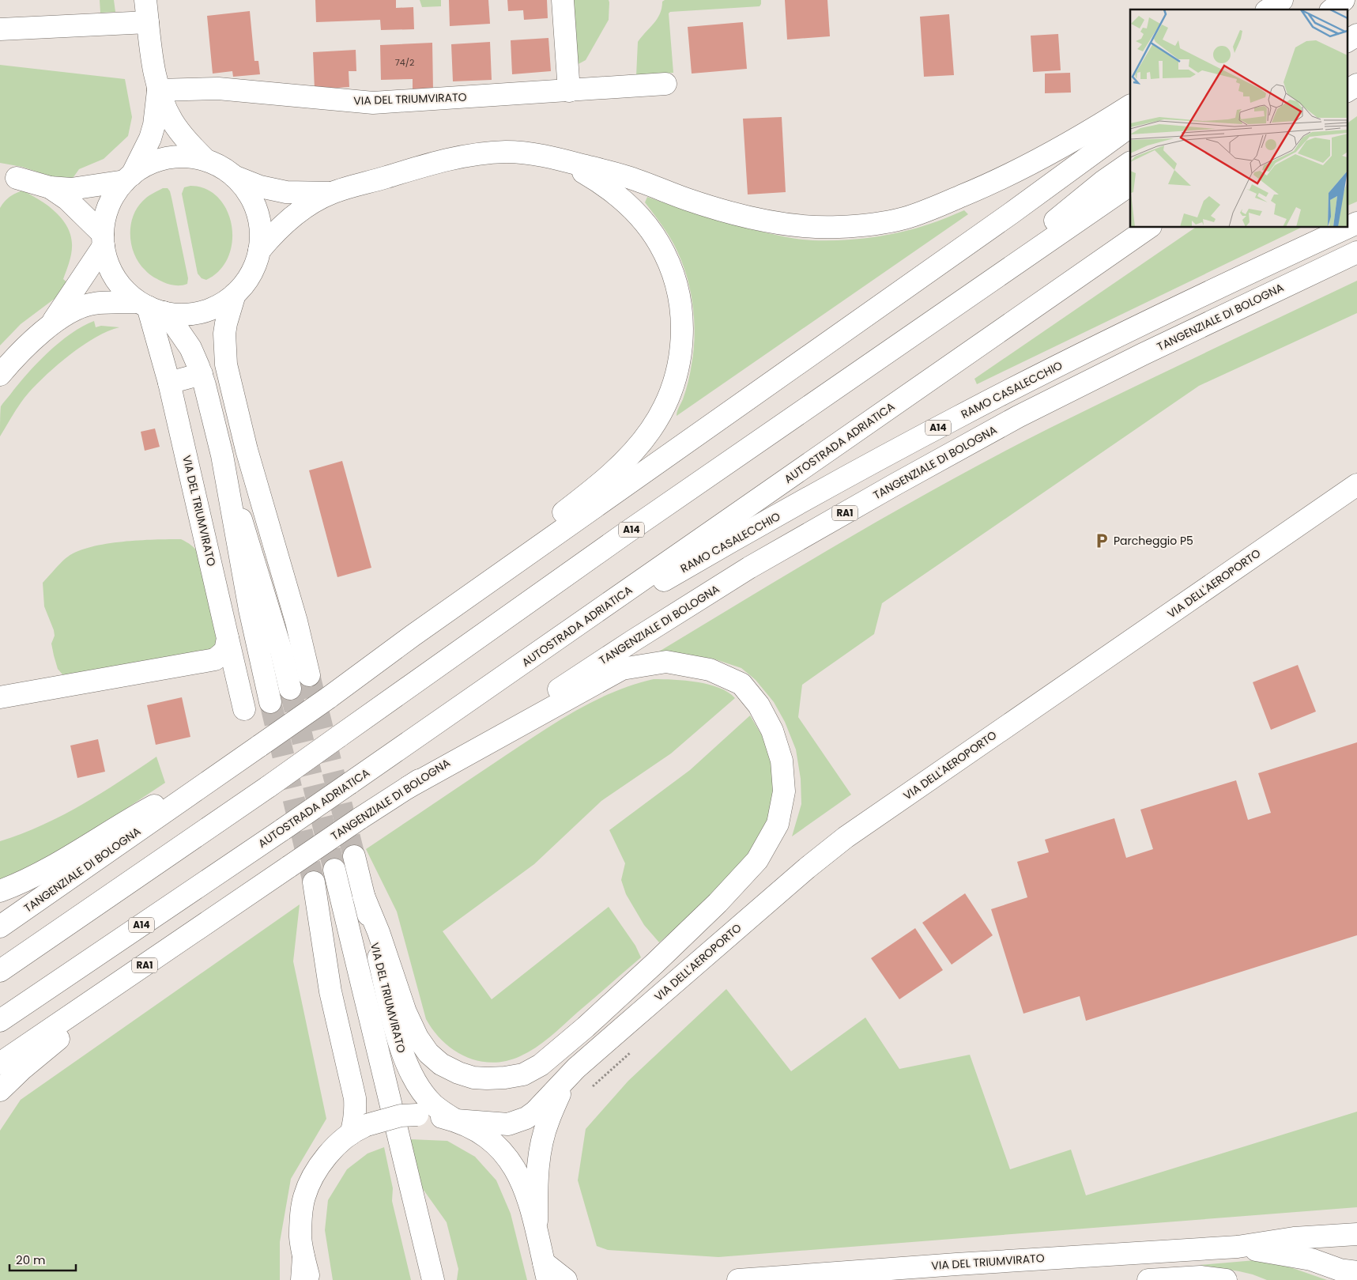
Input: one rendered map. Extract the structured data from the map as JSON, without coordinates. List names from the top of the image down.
{
  "streets": {
    "main road": [
      "VIA DEL TRIUMVIRATO",
      "TANGENZIALE DI BOLOGNA",
      "RAMO CASALECCHIO",
      "A14",
      "AUTOSTRADA ADRIATICA",
      "RA1",
      "VIA DELL'AEROPORTO"
    ]
  },
  "crossings": [
    ["VIA DEL TRIUMVIRATO", "VIA DELL'AEROPORTO"],
    ["RAMO CASALECCHIO", "AUTOSTRADA ADRIATICA"]
  ],
  "places": {
    "parking": ["Parcheggio P5"]
  },
  "house_numbers": ["74/2"],
  "scale_bar": "20 m"
}
